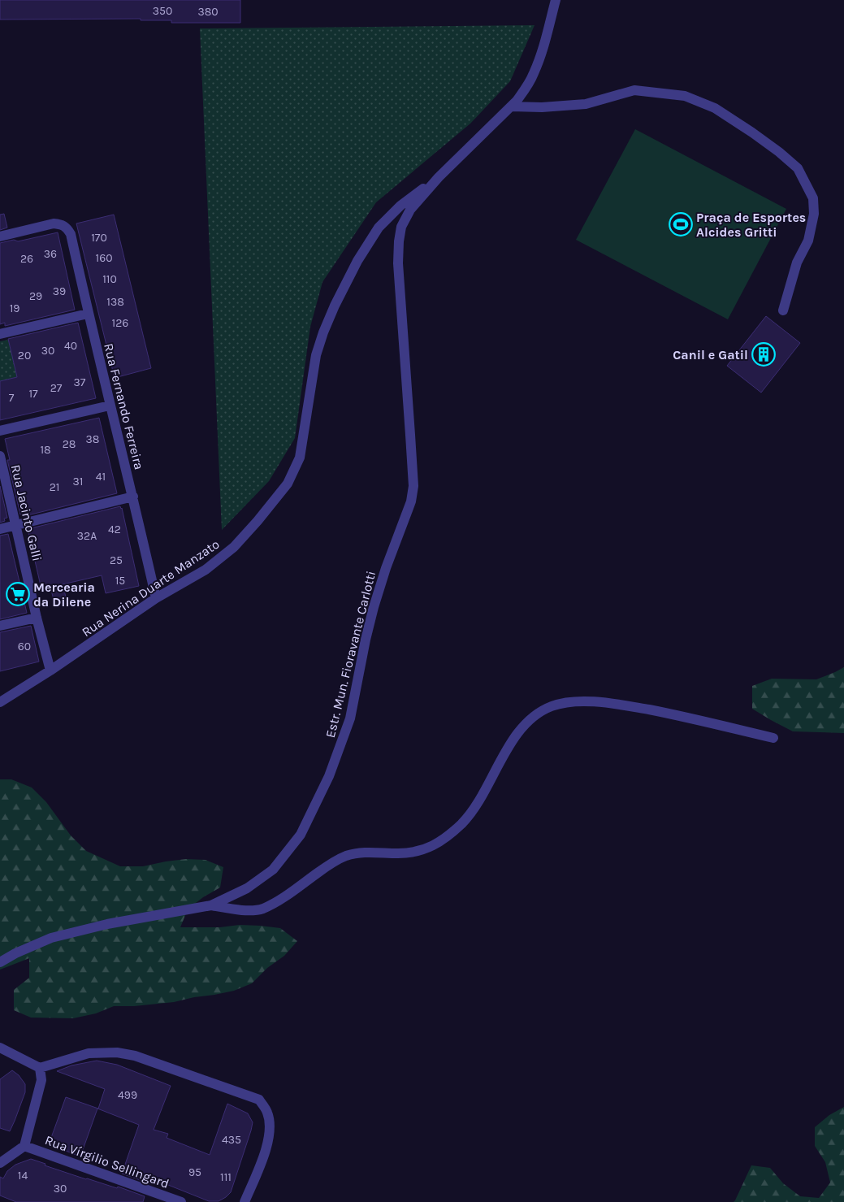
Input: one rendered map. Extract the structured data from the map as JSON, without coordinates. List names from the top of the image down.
{
  "streets": {
    "street": [
      "Rua Fernando Ferreira",
      "Rua Jacinto Galli",
      "Rua Nerina Duarte Manzato",
      "Estr. Mun. Fioravante Carlotti",
      "Rua Vírgilio Sellingard"
    ]
  },
  "crossings": [
    ["Rua Fernando Ferreira", "Rua Nerina Duarte Manzato"],
    ["Rua Jacinto Galli", "Rua Nerina Duarte Manzato"],
    ["Rua Nerina Duarte Manzato", "Estr. Mun. Fioravante Carlotti"]
  ],
  "places": {
    "sports": ["Praça de Esportes Alcides Gritti"],
    "building": ["Canil e Gatil"],
    "supermarket": ["Mercearia da Dilene"]
  },
  "house_numbers": [
    "350",
    "380",
    "170",
    "36",
    "160",
    "26",
    "110",
    "39",
    "29",
    "138",
    "19",
    "126",
    "40",
    "30",
    "20",
    "37",
    "27",
    "17",
    "7",
    "38",
    "28",
    "18",
    "41",
    "31",
    "21",
    "42",
    "32A",
    "25",
    "15",
    "60",
    "499",
    "435",
    "95",
    "14",
    "111",
    "30"
  ]
}
